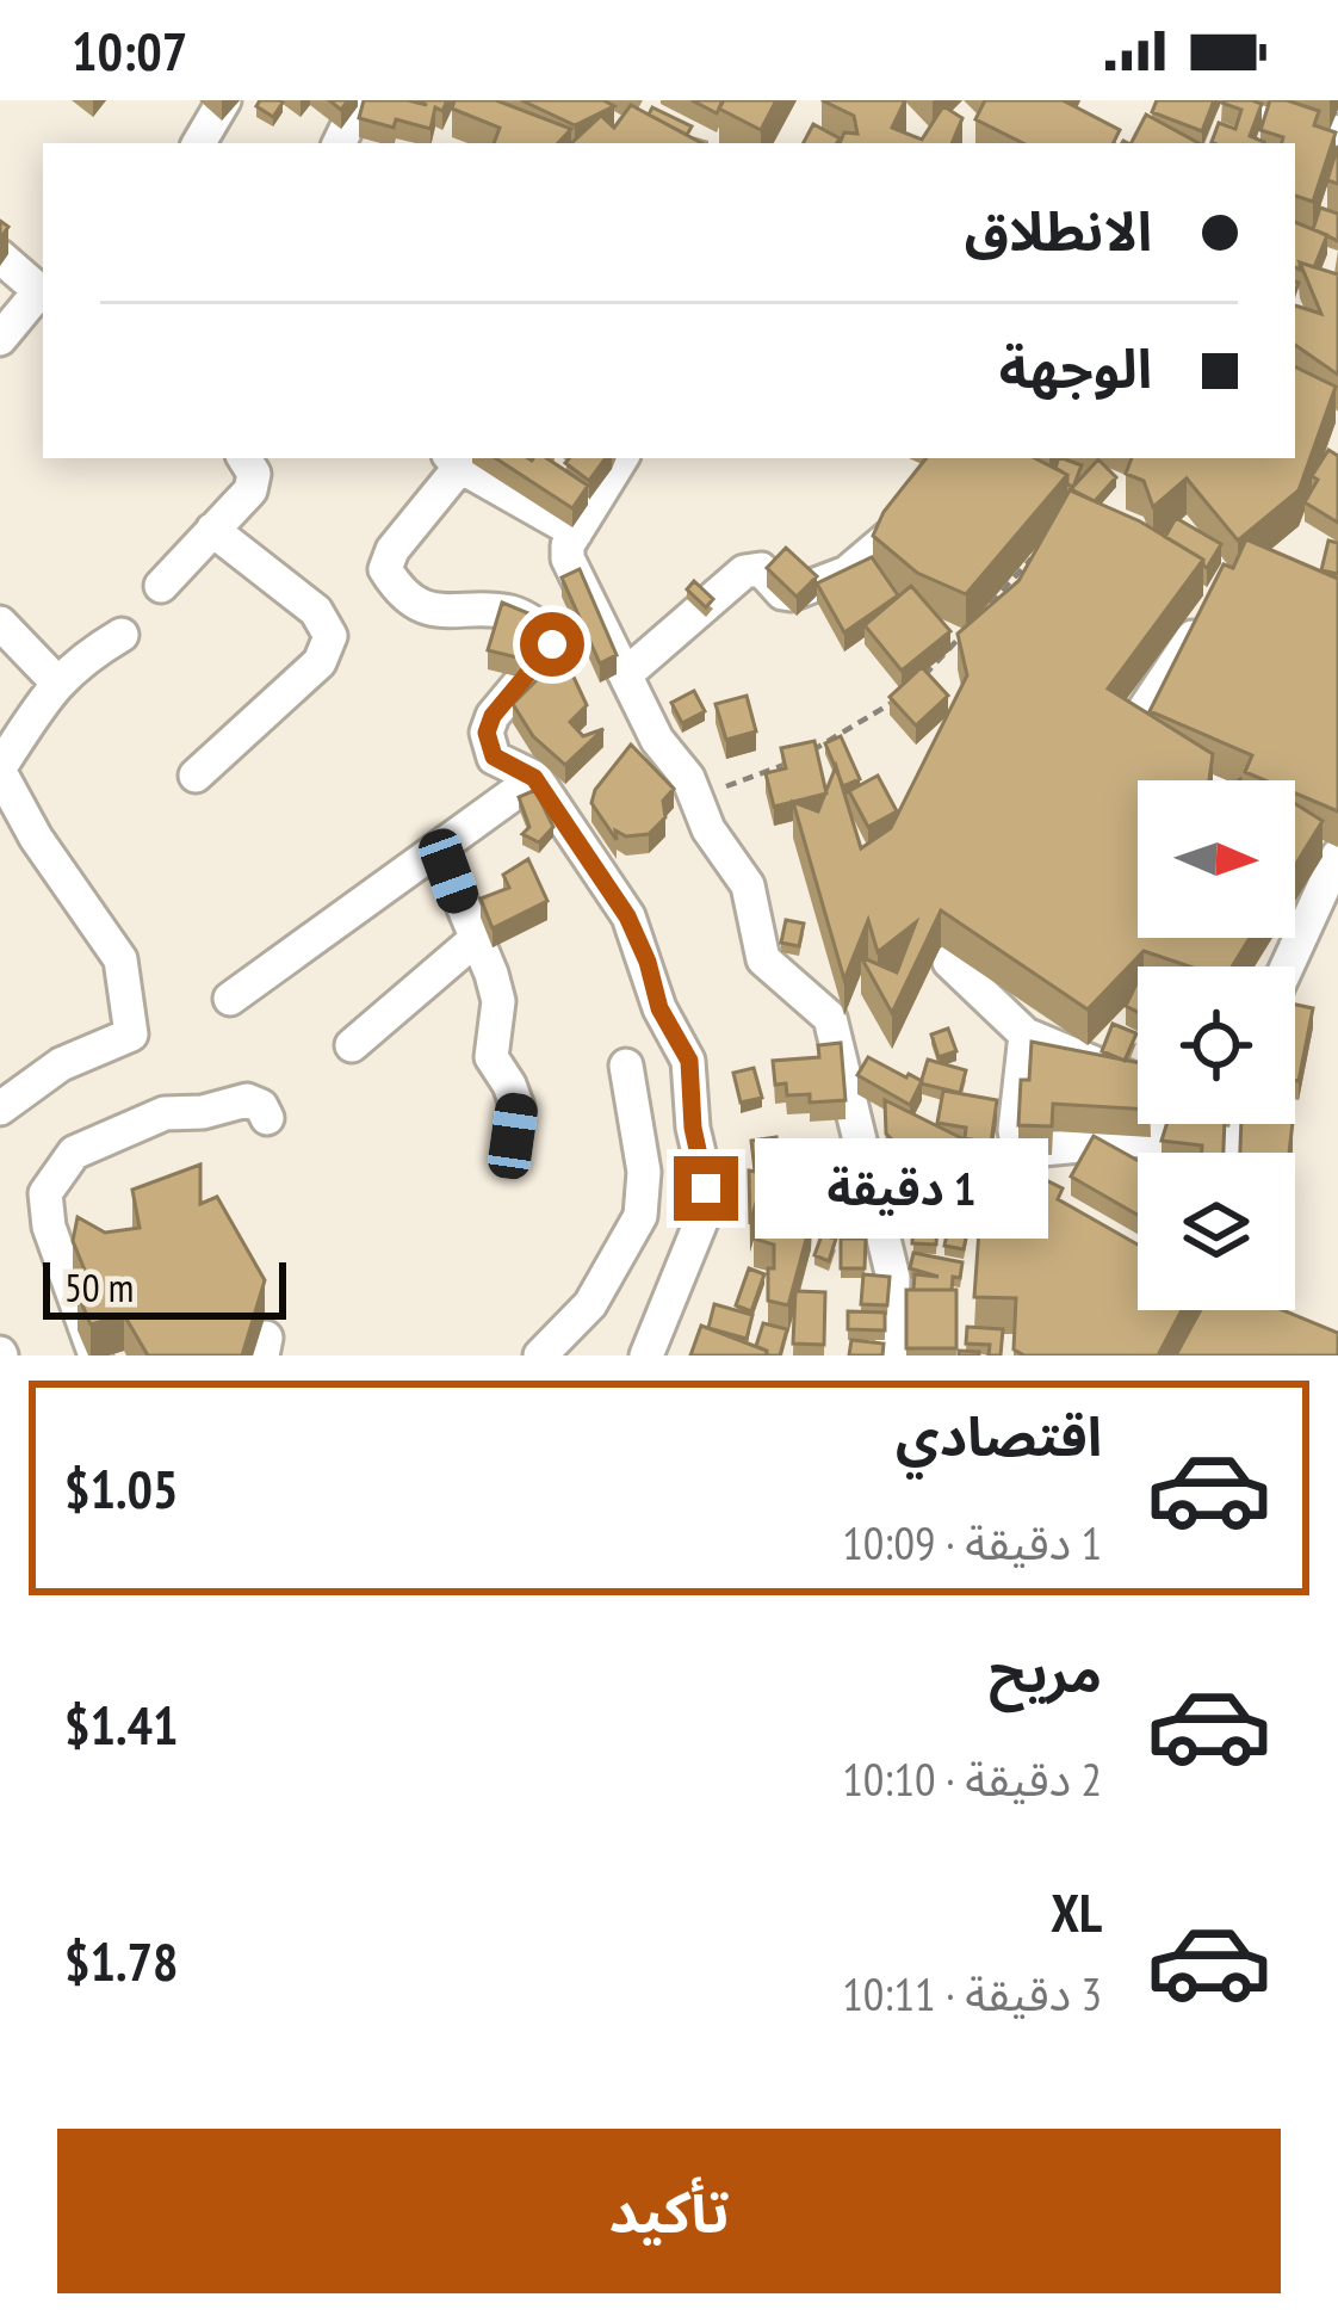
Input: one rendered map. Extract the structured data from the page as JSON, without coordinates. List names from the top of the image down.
{
  "scale_bar": "50 m",
  "north": "right",
  "page": {
    "status": "10:07",
    "banner": ["الانطلاق", "الوجهة"],
    "bubble": "1 دقيقة",
    "scale": "50 m",
    "list": [
      {
        "name": "اقتصادي",
        "note": "1 دقيقة · 10:09",
        "value": "$1.05"
      },
      {
        "name": "مريح",
        "note": "2 دقيقة · 10:10",
        "value": "$1.41"
      },
      {
        "name": "XL",
        "note": "3 دقيقة · 10:11",
        "value": "$1.78"
      }
    ],
    "buttons": "تأكيد"
  }
}
